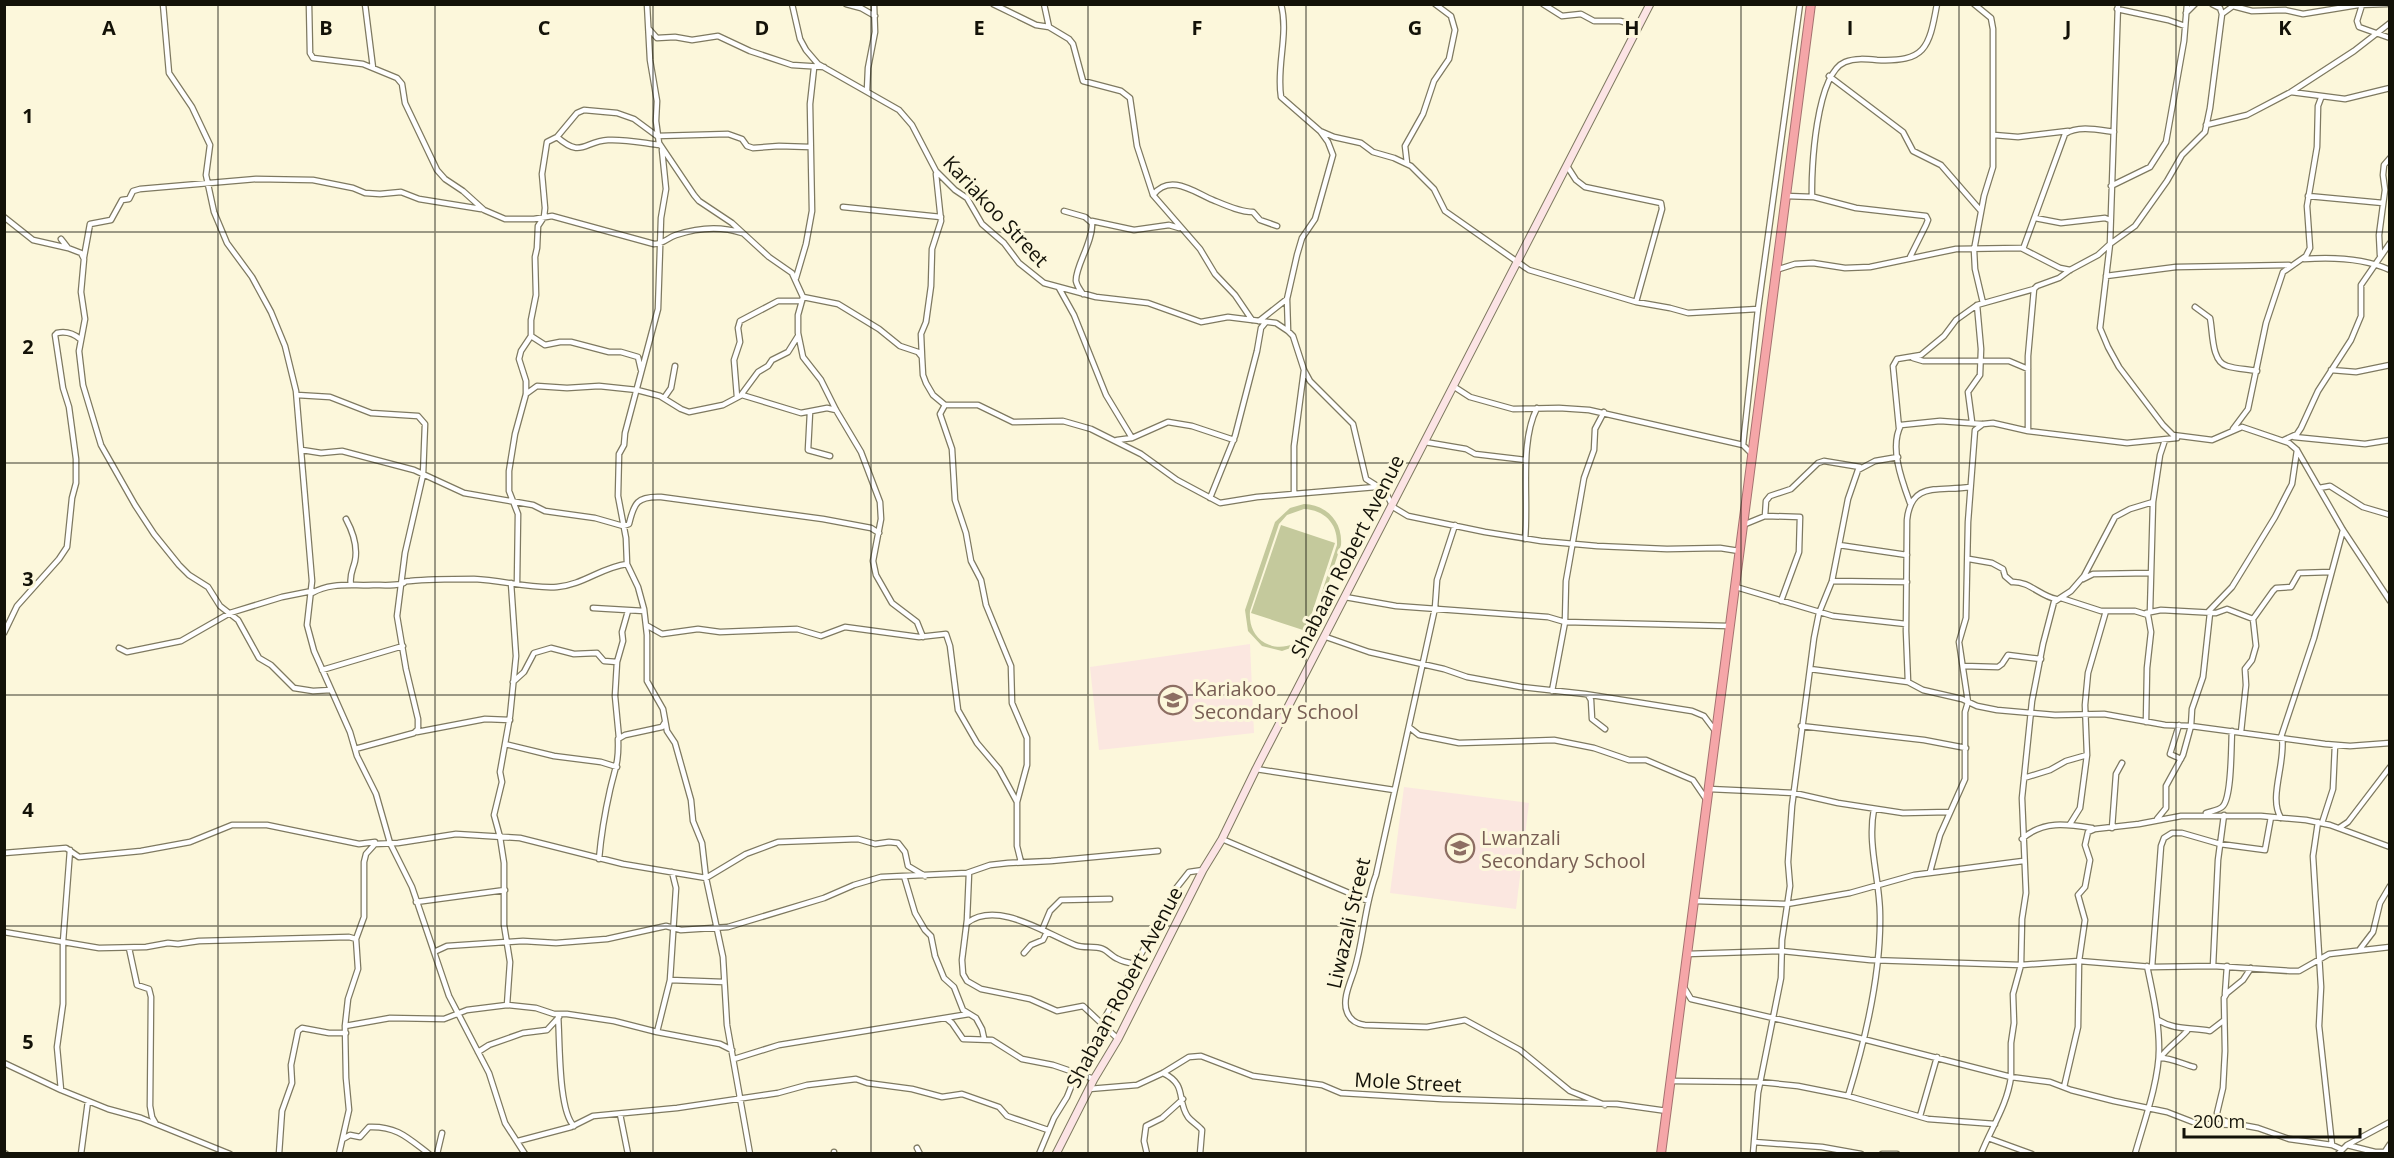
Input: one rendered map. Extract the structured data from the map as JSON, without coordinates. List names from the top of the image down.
{
  "streets": {
    "street": [
      "Kariakoo Street",
      "Shabaan Robert Avenue",
      "Liwazali Street",
      "Mole Street"
    ]
  },
  "crossings": [
    ["Shabaan Robert Avenue", "Mole Street"],
    ["Liwazali Street", "Mole Street"]
  ],
  "places": {
    "school or university": ["Kariakoo Secondary School", "Lwanzali Secondary School"]
  },
  "scale_bar": "200 m",
  "grid": {
    "columns": [
      "A",
      "B",
      "C",
      "D",
      "E",
      "F",
      "G",
      "H",
      "I",
      "J",
      "K"
    ],
    "rows": [
      "1",
      "2",
      "3",
      "4",
      "5"
    ]
  }
}
